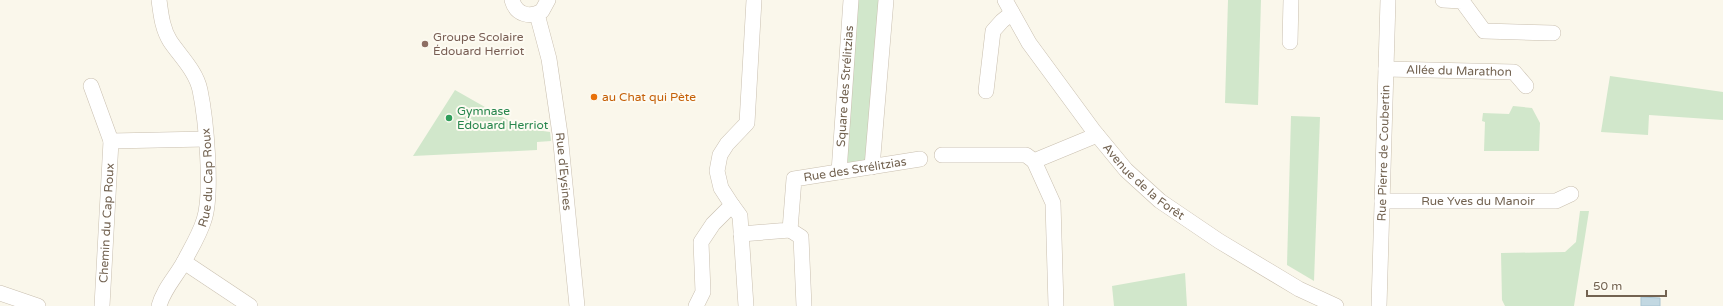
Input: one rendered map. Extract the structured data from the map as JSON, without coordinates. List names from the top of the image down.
{
  "streets": {
    "street": [
      "Allée du Marathon",
      "Square des Strélitzias",
      "Rue Pierre de Coubertin",
      "Rue des Strélitzias",
      "Rue d'Eysines",
      "Rue du Cap Roux",
      "Avenue de la Forêt",
      "Rue Yves du Manoir",
      "Chemin du Cap Roux"
    ]
  },
  "crossings": [
    ["Allée du Marathon", "Rue Pierre de Coubertin"],
    ["Square des Strélitzias", "Rue des Strélitzias"],
    ["Rue Pierre de Coubertin", "Rue Yves du Manoir"]
  ],
  "places": ["Groupe Scolaire Édouard Herriot", "au Chat qui Pète", "Gymnase Edouard Herriot"],
  "scale_bar": "50 m"
}
